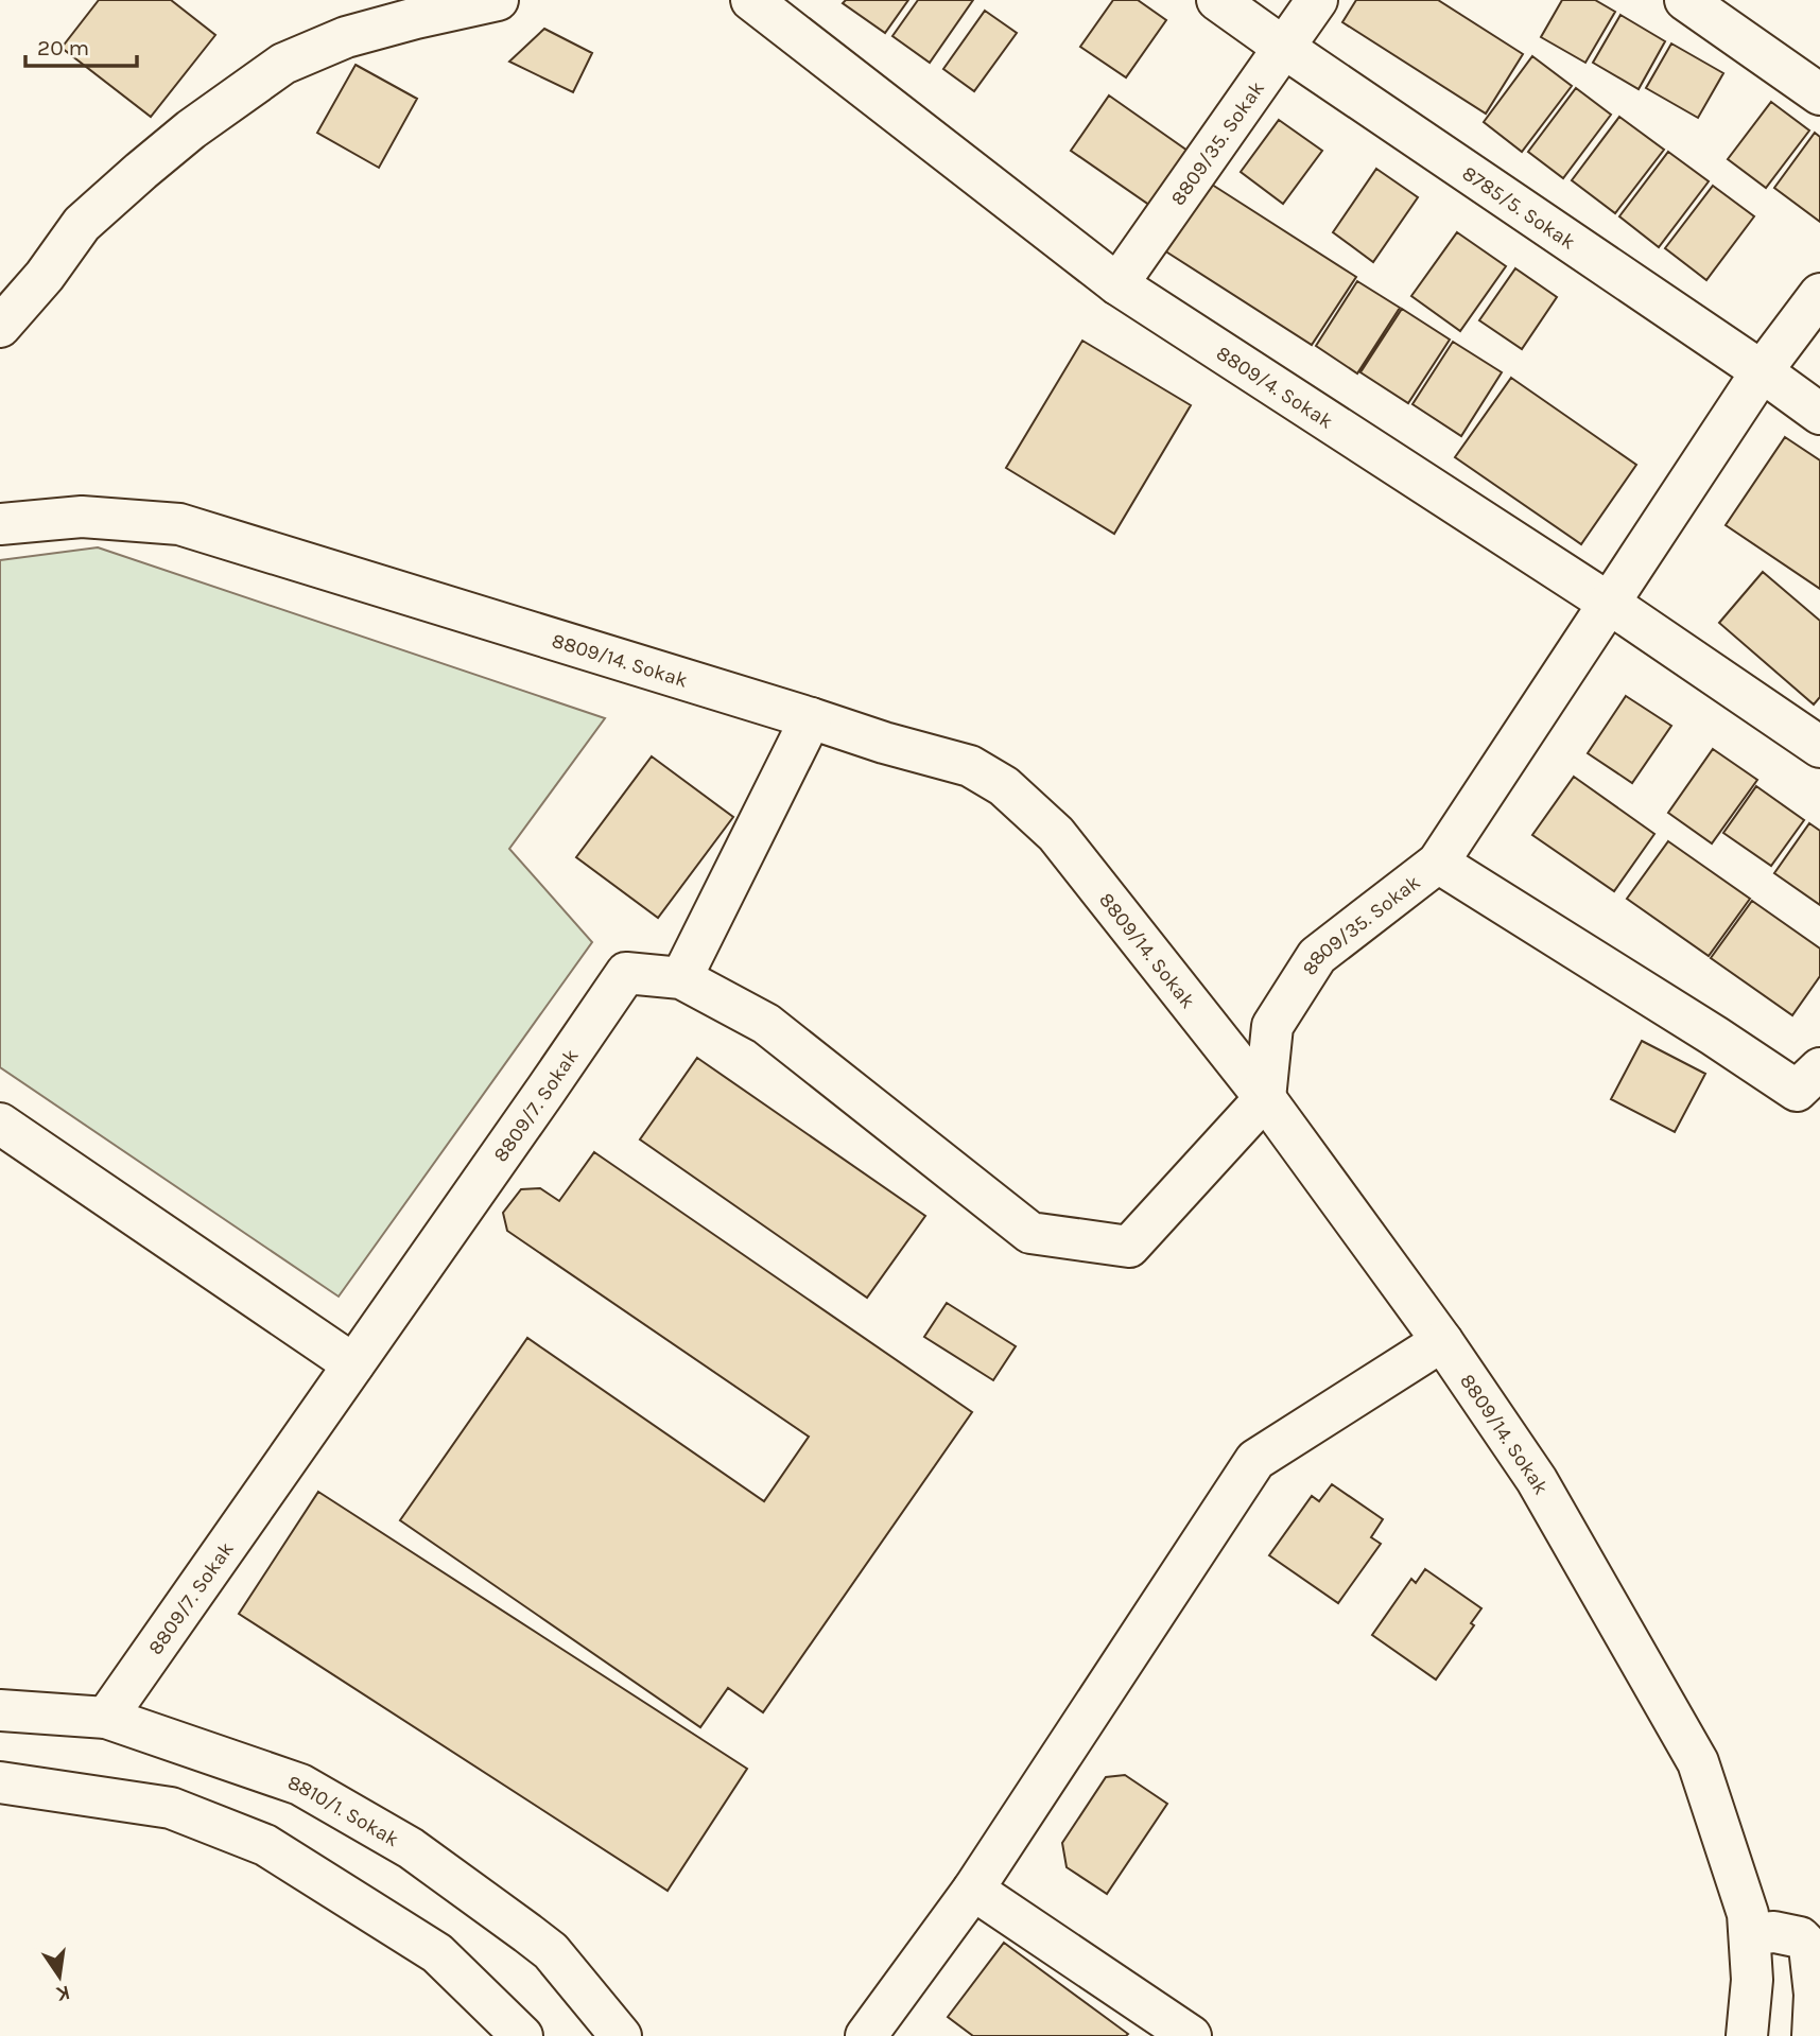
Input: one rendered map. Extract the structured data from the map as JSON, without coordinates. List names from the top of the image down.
{
  "streets": {
    "street": [
      "8809/35. Sokak",
      "8785/5. Sokak",
      "8809/4. Sokak",
      "8809/14. Sokak",
      "8809/7. Sokak",
      "8810/1. Sokak"
    ]
  },
  "crossings": [
    ["8809/35. Sokak", "8785/5. Sokak"],
    ["8809/35. Sokak", "8809/4. Sokak"],
    ["8809/35. Sokak", "8809/14. Sokak"],
    ["8809/35. Sokak", "8809/7. Sokak"],
    ["8809/14. Sokak", "8809/7. Sokak"],
    ["8809/7. Sokak", "8810/1. Sokak"]
  ],
  "scale_bar": "20 m",
  "north": "bottom"
}
